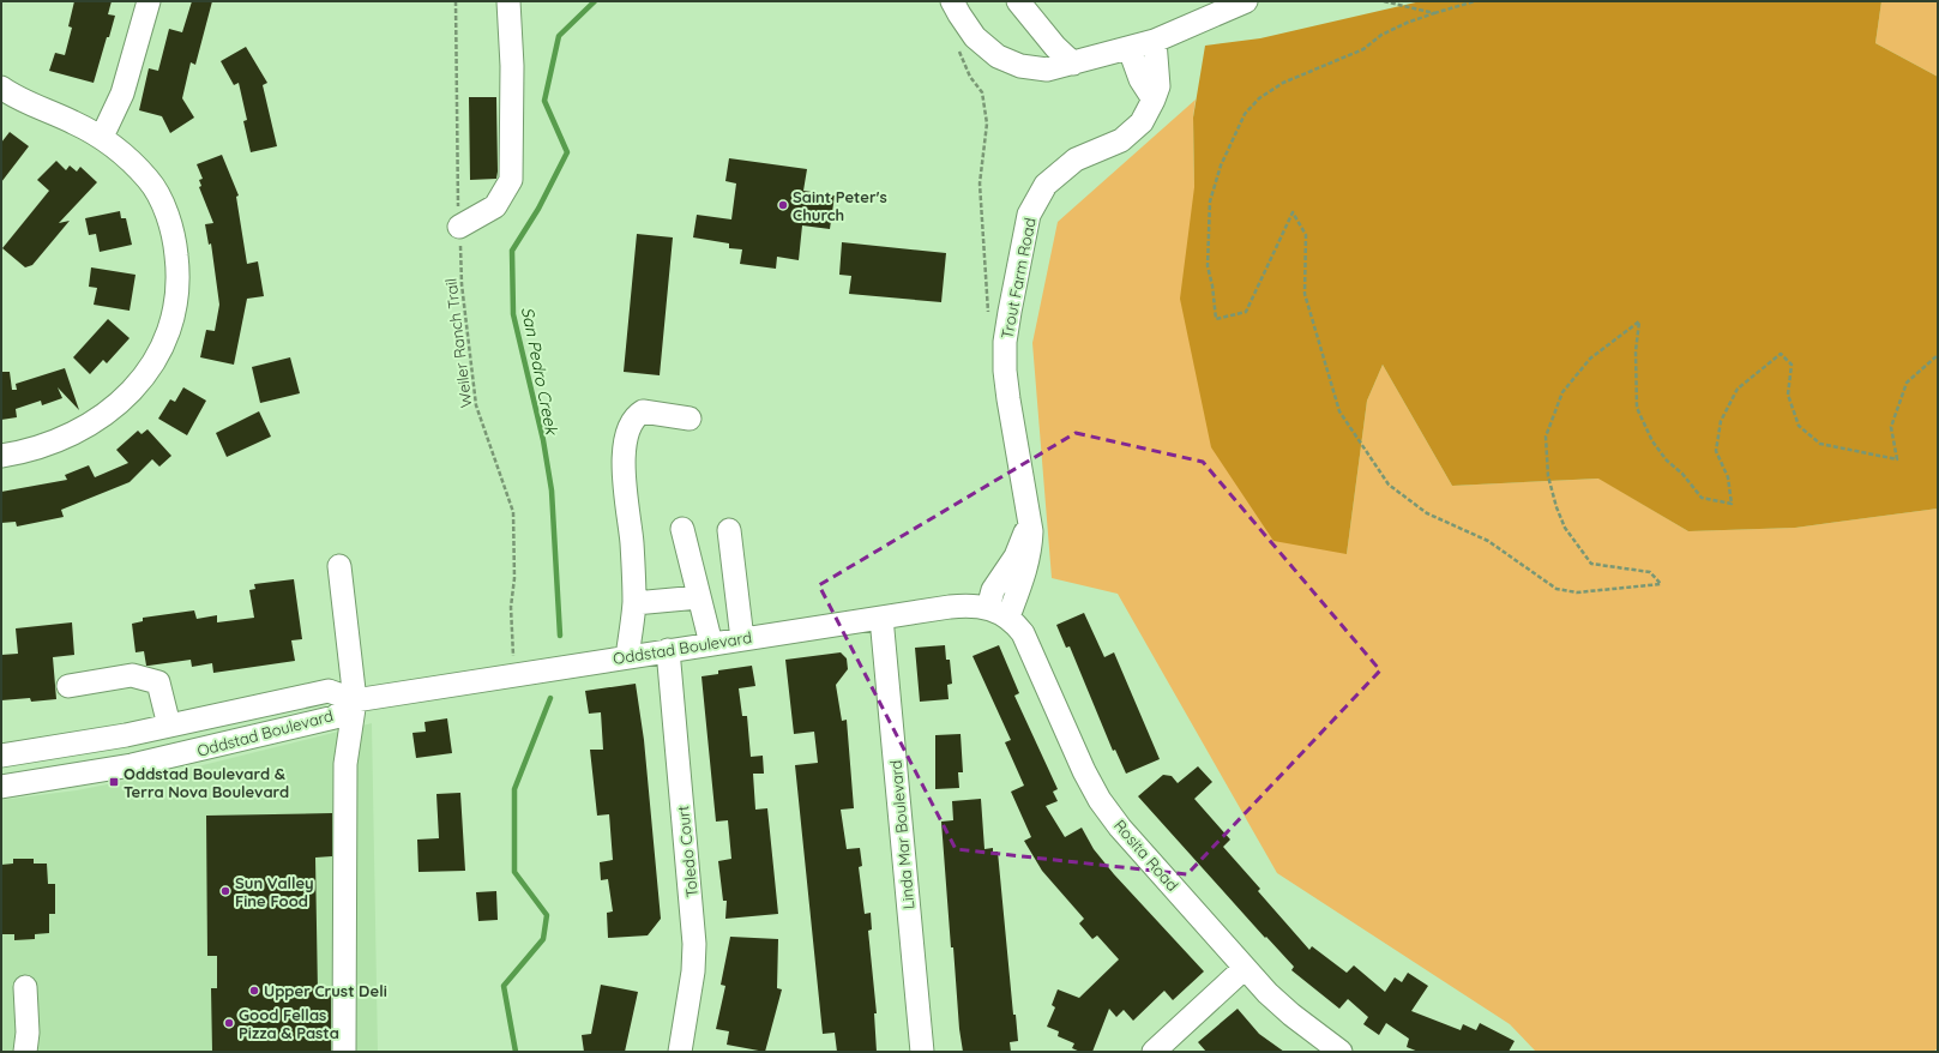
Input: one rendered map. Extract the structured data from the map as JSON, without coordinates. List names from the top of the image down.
{
  "streets": {
    "street": [
      "Trout Farm Road",
      "Oddstad Boulevard",
      "Linda Mar Boulevard",
      "Toledo Court",
      "Rosita Road"
    ],
    "path": ["Weiler Ranch Trail"]
  },
  "crossings": [
    ["Trout Farm Road", "Oddstad Boulevard"],
    ["Trout Farm Road", "Rosita Road"],
    ["Weiler Ranch Trail", "Oddstad Boulevard"],
    ["Oddstad Boulevard", "Linda Mar Boulevard"],
    ["Oddstad Boulevard", "Toledo Court"],
    ["Oddstad Boulevard", "Rosita Road"]
  ],
  "water": ["San Pedro Creek"],
  "places": {
    "other": [
      "Saint Peter's Church",
      "Sun Valley Fine Food",
      "Upper Crust Deli",
      "Good Fellas Pizza & Pasta"
    ],
    "transit": ["Oddstad Boulevard & Terra Nova Boulevard"]
  }
}
